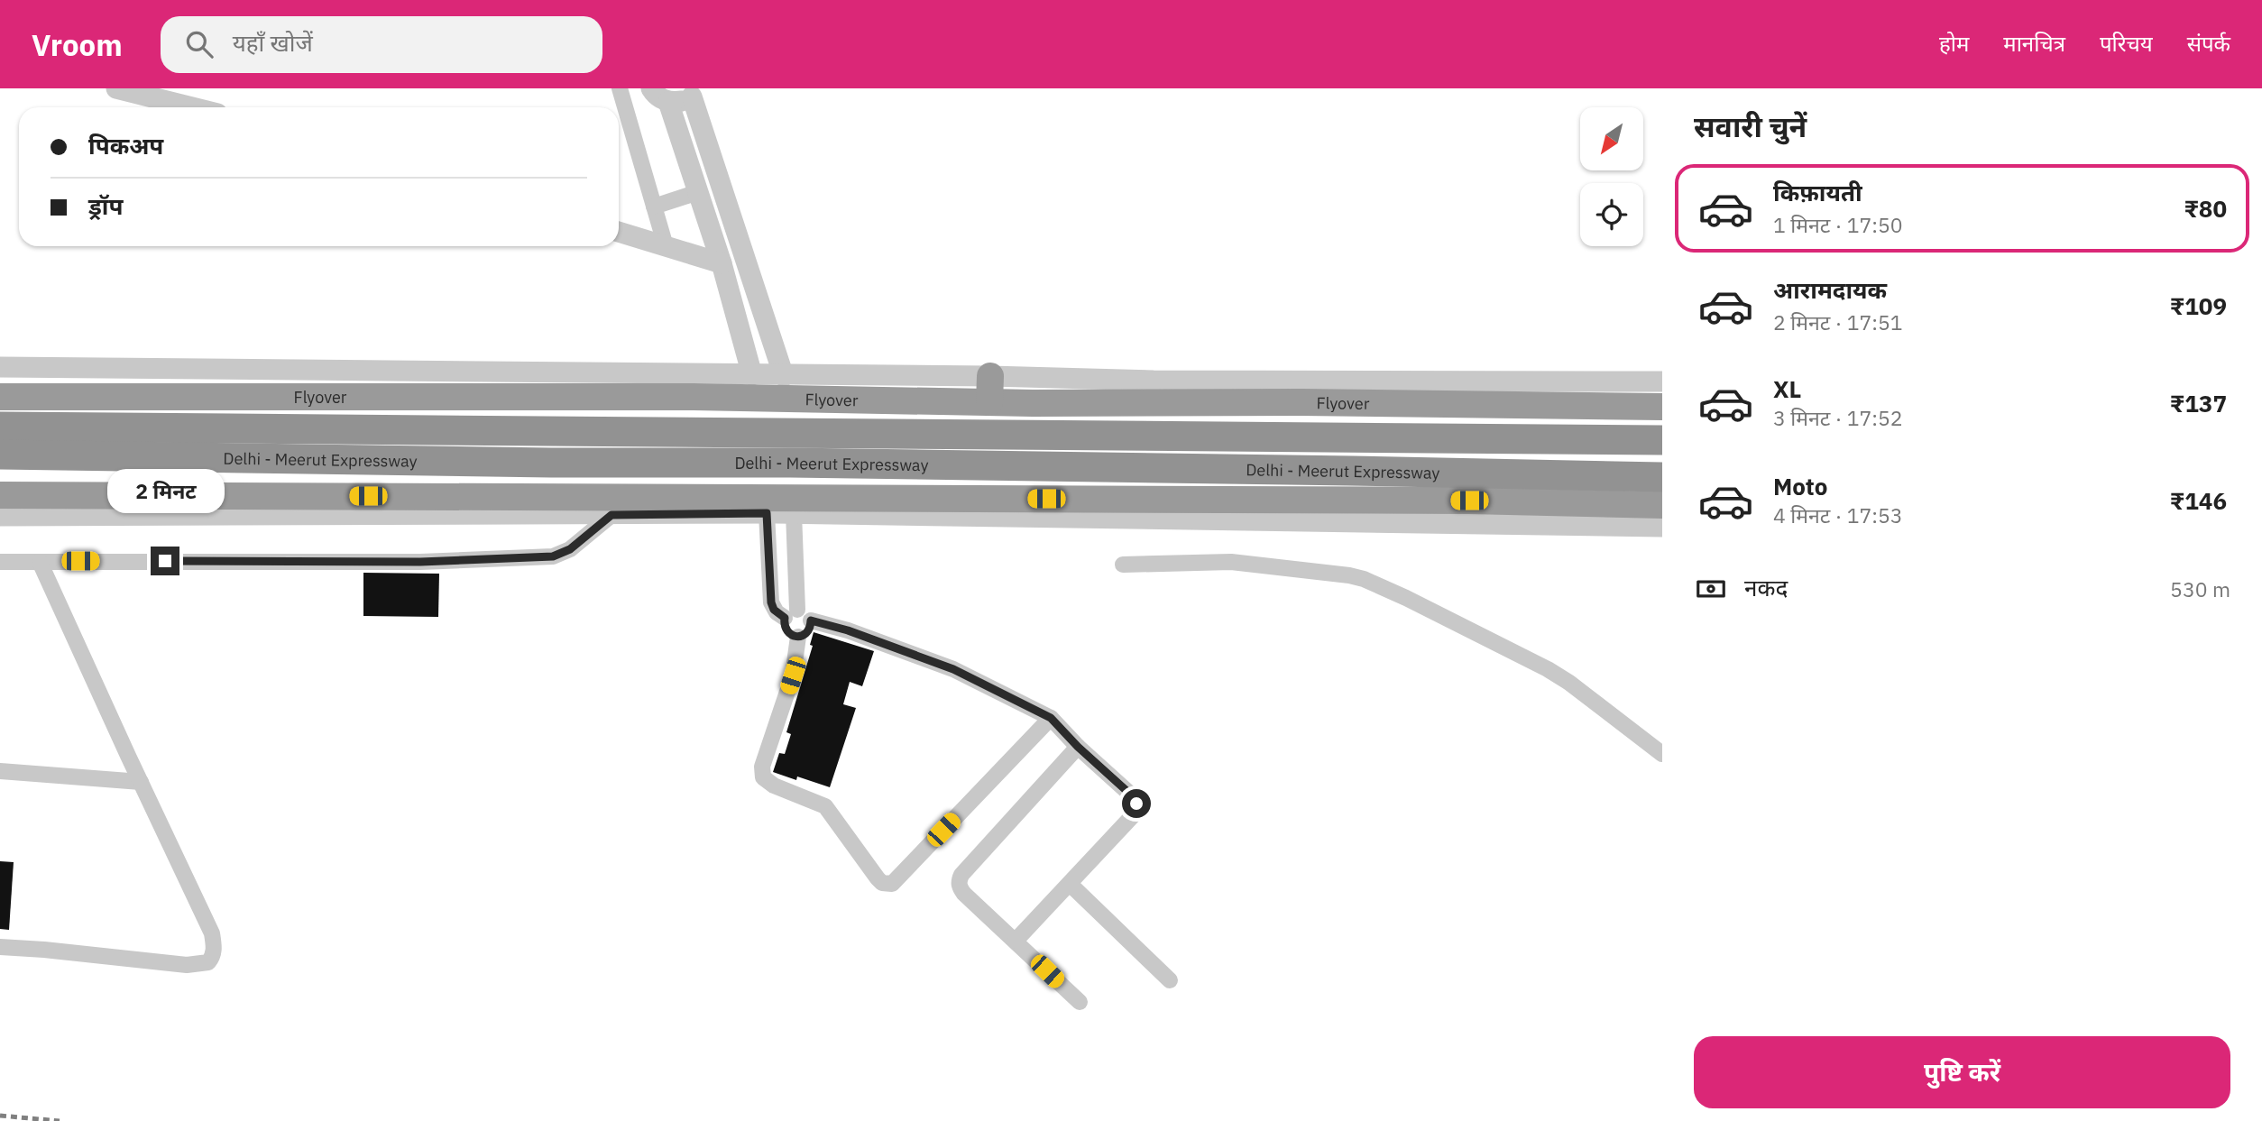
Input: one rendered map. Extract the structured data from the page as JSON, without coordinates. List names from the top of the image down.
{
  "streets": {
    "highway": ["Flyover", "Delhi - Meerut Expressway"]
  },
  "north": "bottom left",
  "page": {
    "header": "Vroom",
    "search": "यहाँ खोजें",
    "nav": [
      "होम",
      "मानचित्र",
      "परिचय",
      "संपर्क"
    ],
    "heading": "सवारी चुनें",
    "banner": ["पिकअप", "ड्रॉप"],
    "list": [
      {
        "name": "किफ़ायती",
        "note": "1 मिनट · 17:50",
        "value": "₹80"
      },
      {
        "name": "आरामदायक",
        "note": "2 मिनट · 17:51",
        "value": "₹109"
      },
      {
        "name": "XL",
        "note": "3 मिनट · 17:52",
        "value": "₹137"
      },
      {
        "name": "Moto",
        "note": "4 मिनट · 17:53",
        "value": "₹146"
      }
    ],
    "bubble": "2 मिनट",
    "pay": ["नकद", "530 m"],
    "buttons": "पुष्टि करें"
  }
}
